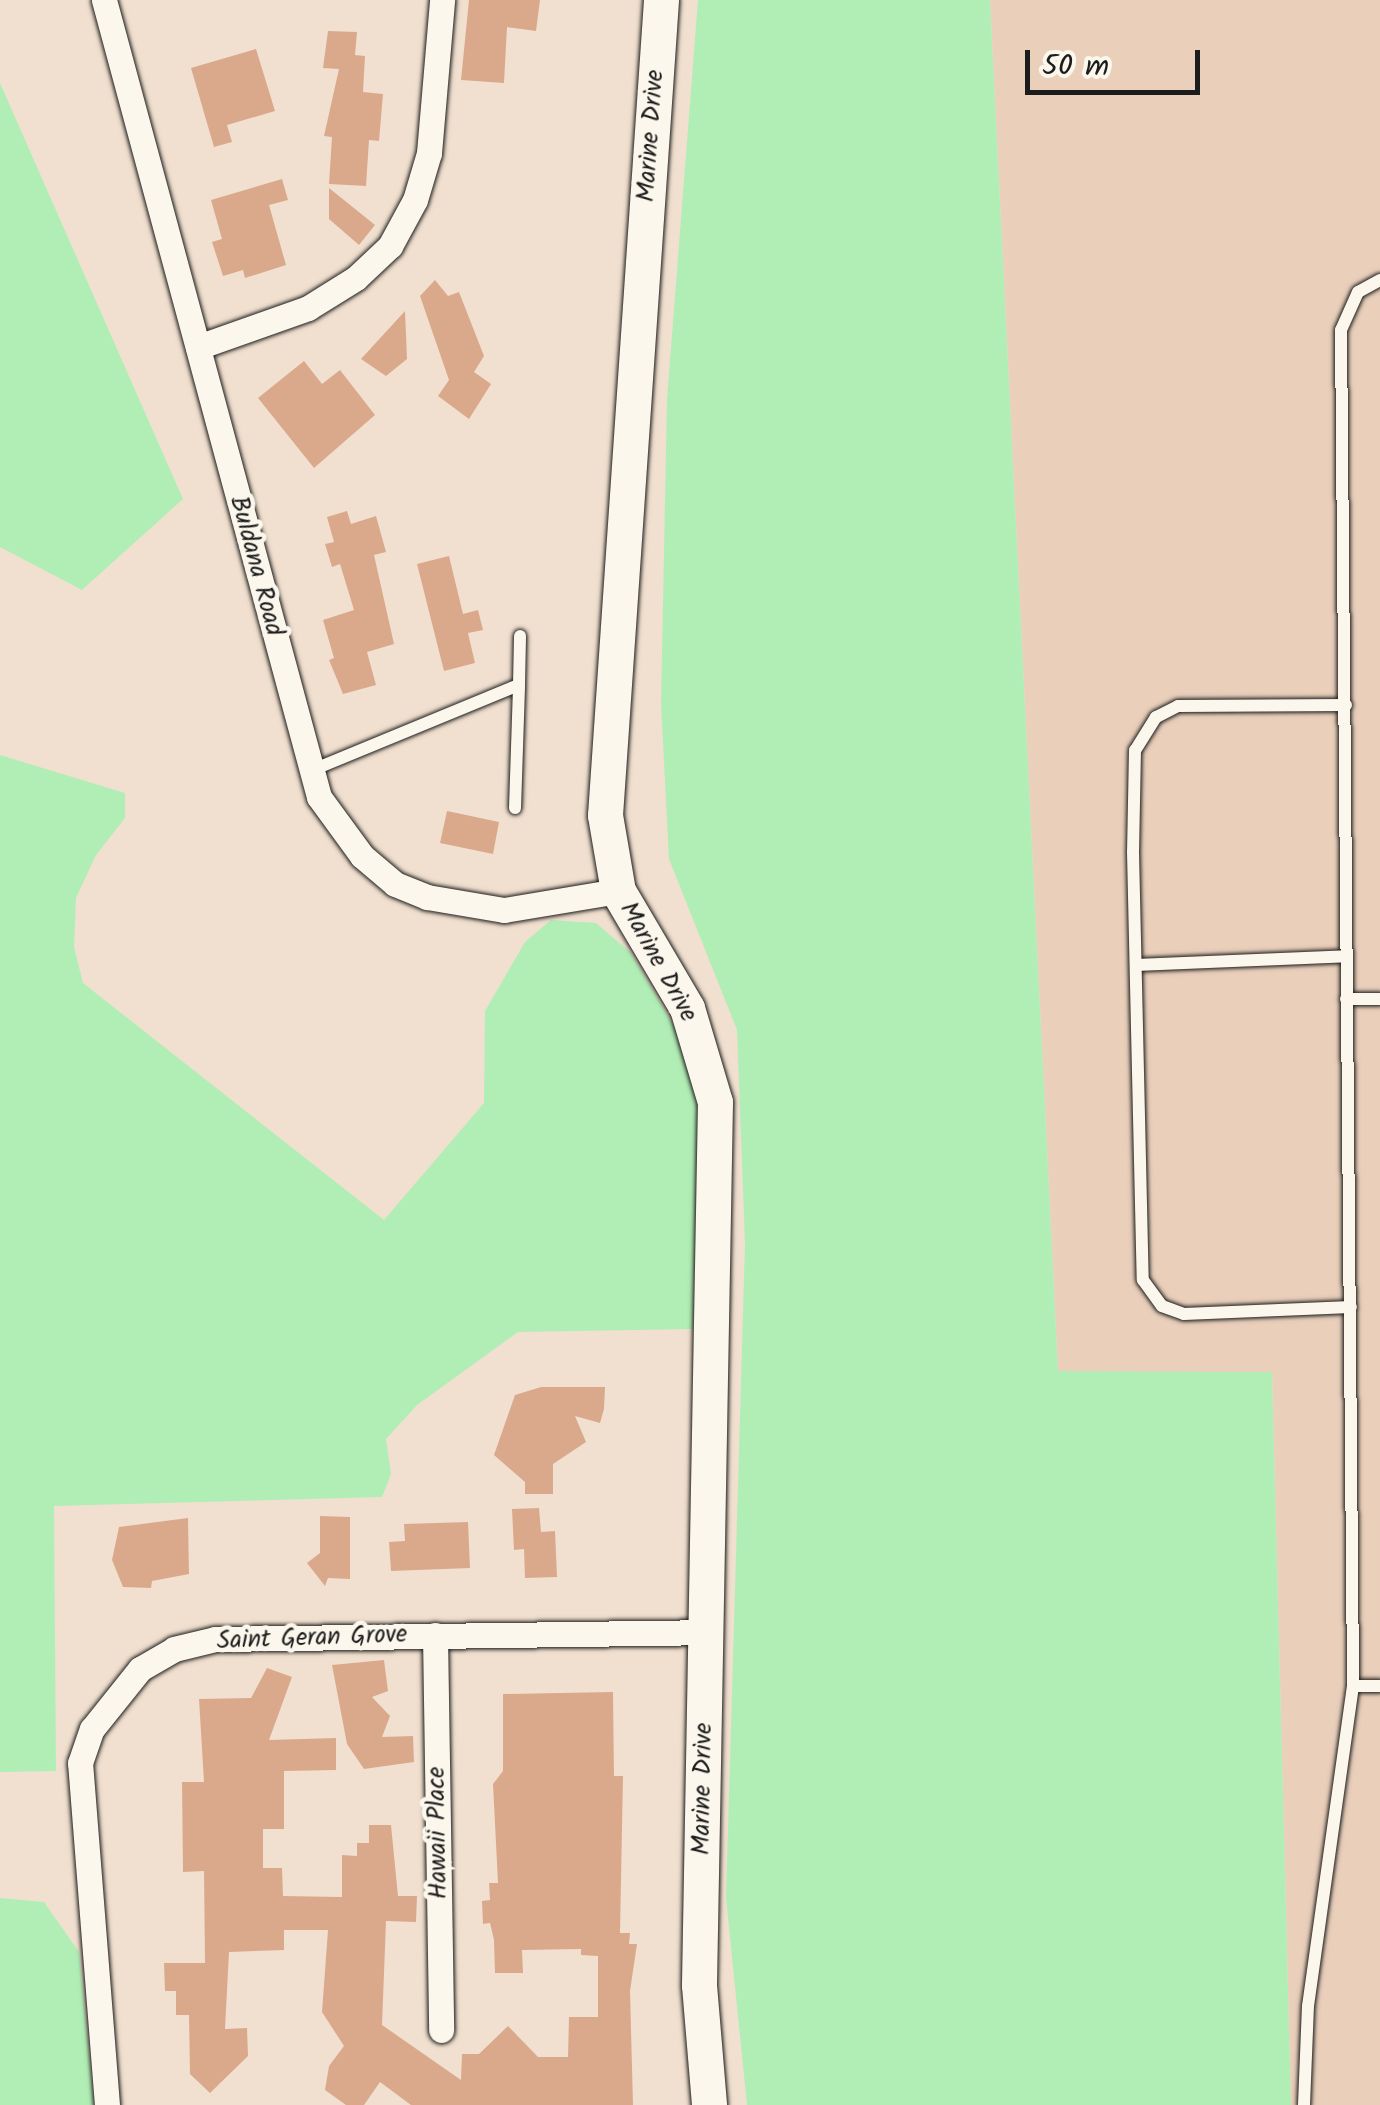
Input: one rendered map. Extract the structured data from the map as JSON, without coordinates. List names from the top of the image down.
{
  "streets": {
    "street": [
      "Marine Drive",
      "Buldana Road",
      "Saint Geran Grove",
      "Hawaii Place"
    ]
  },
  "crossings": [
    ["Marine Drive", "Buldana Road"],
    ["Marine Drive", "Saint Geran Grove"],
    ["Saint Geran Grove", "Hawaii Place"]
  ],
  "scale_bar": "50 m"
}
